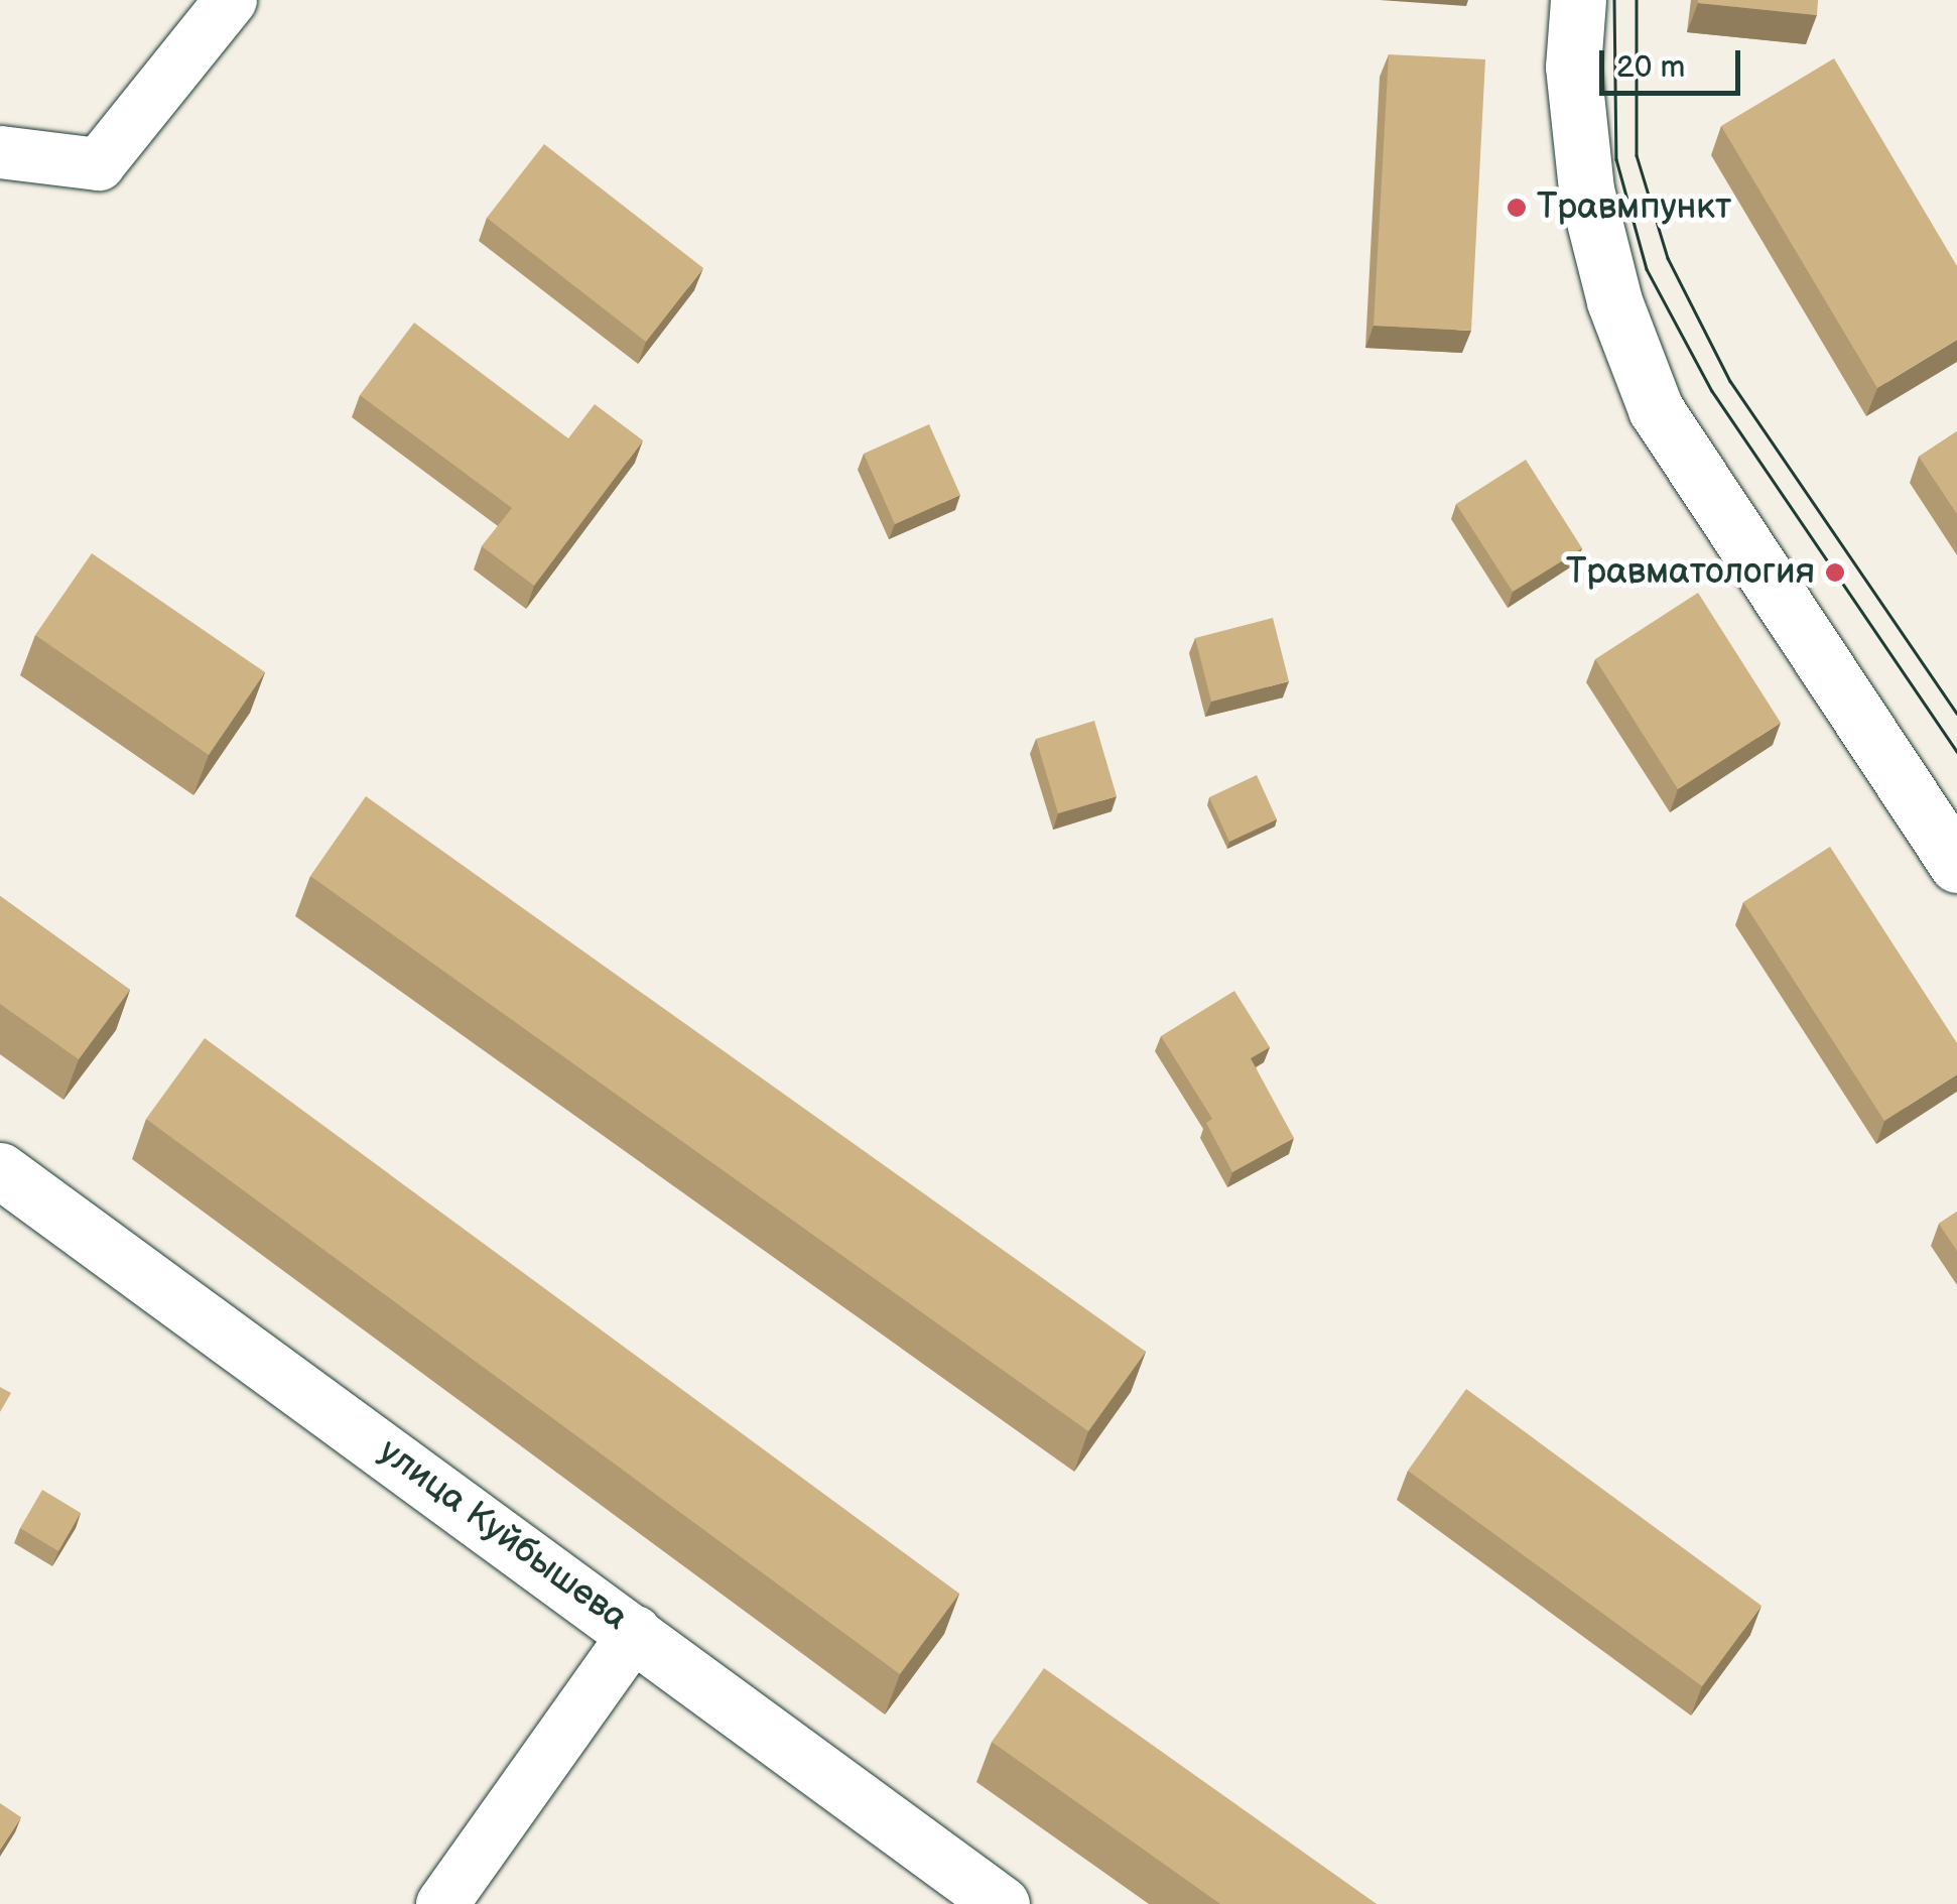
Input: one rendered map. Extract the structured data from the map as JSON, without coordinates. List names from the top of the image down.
{
  "streets": {
    "main road": ["улица Куйбышева"]
  },
  "places": ["Травмпункт", "Травматология"],
  "scale_bar": "20 m"
}
